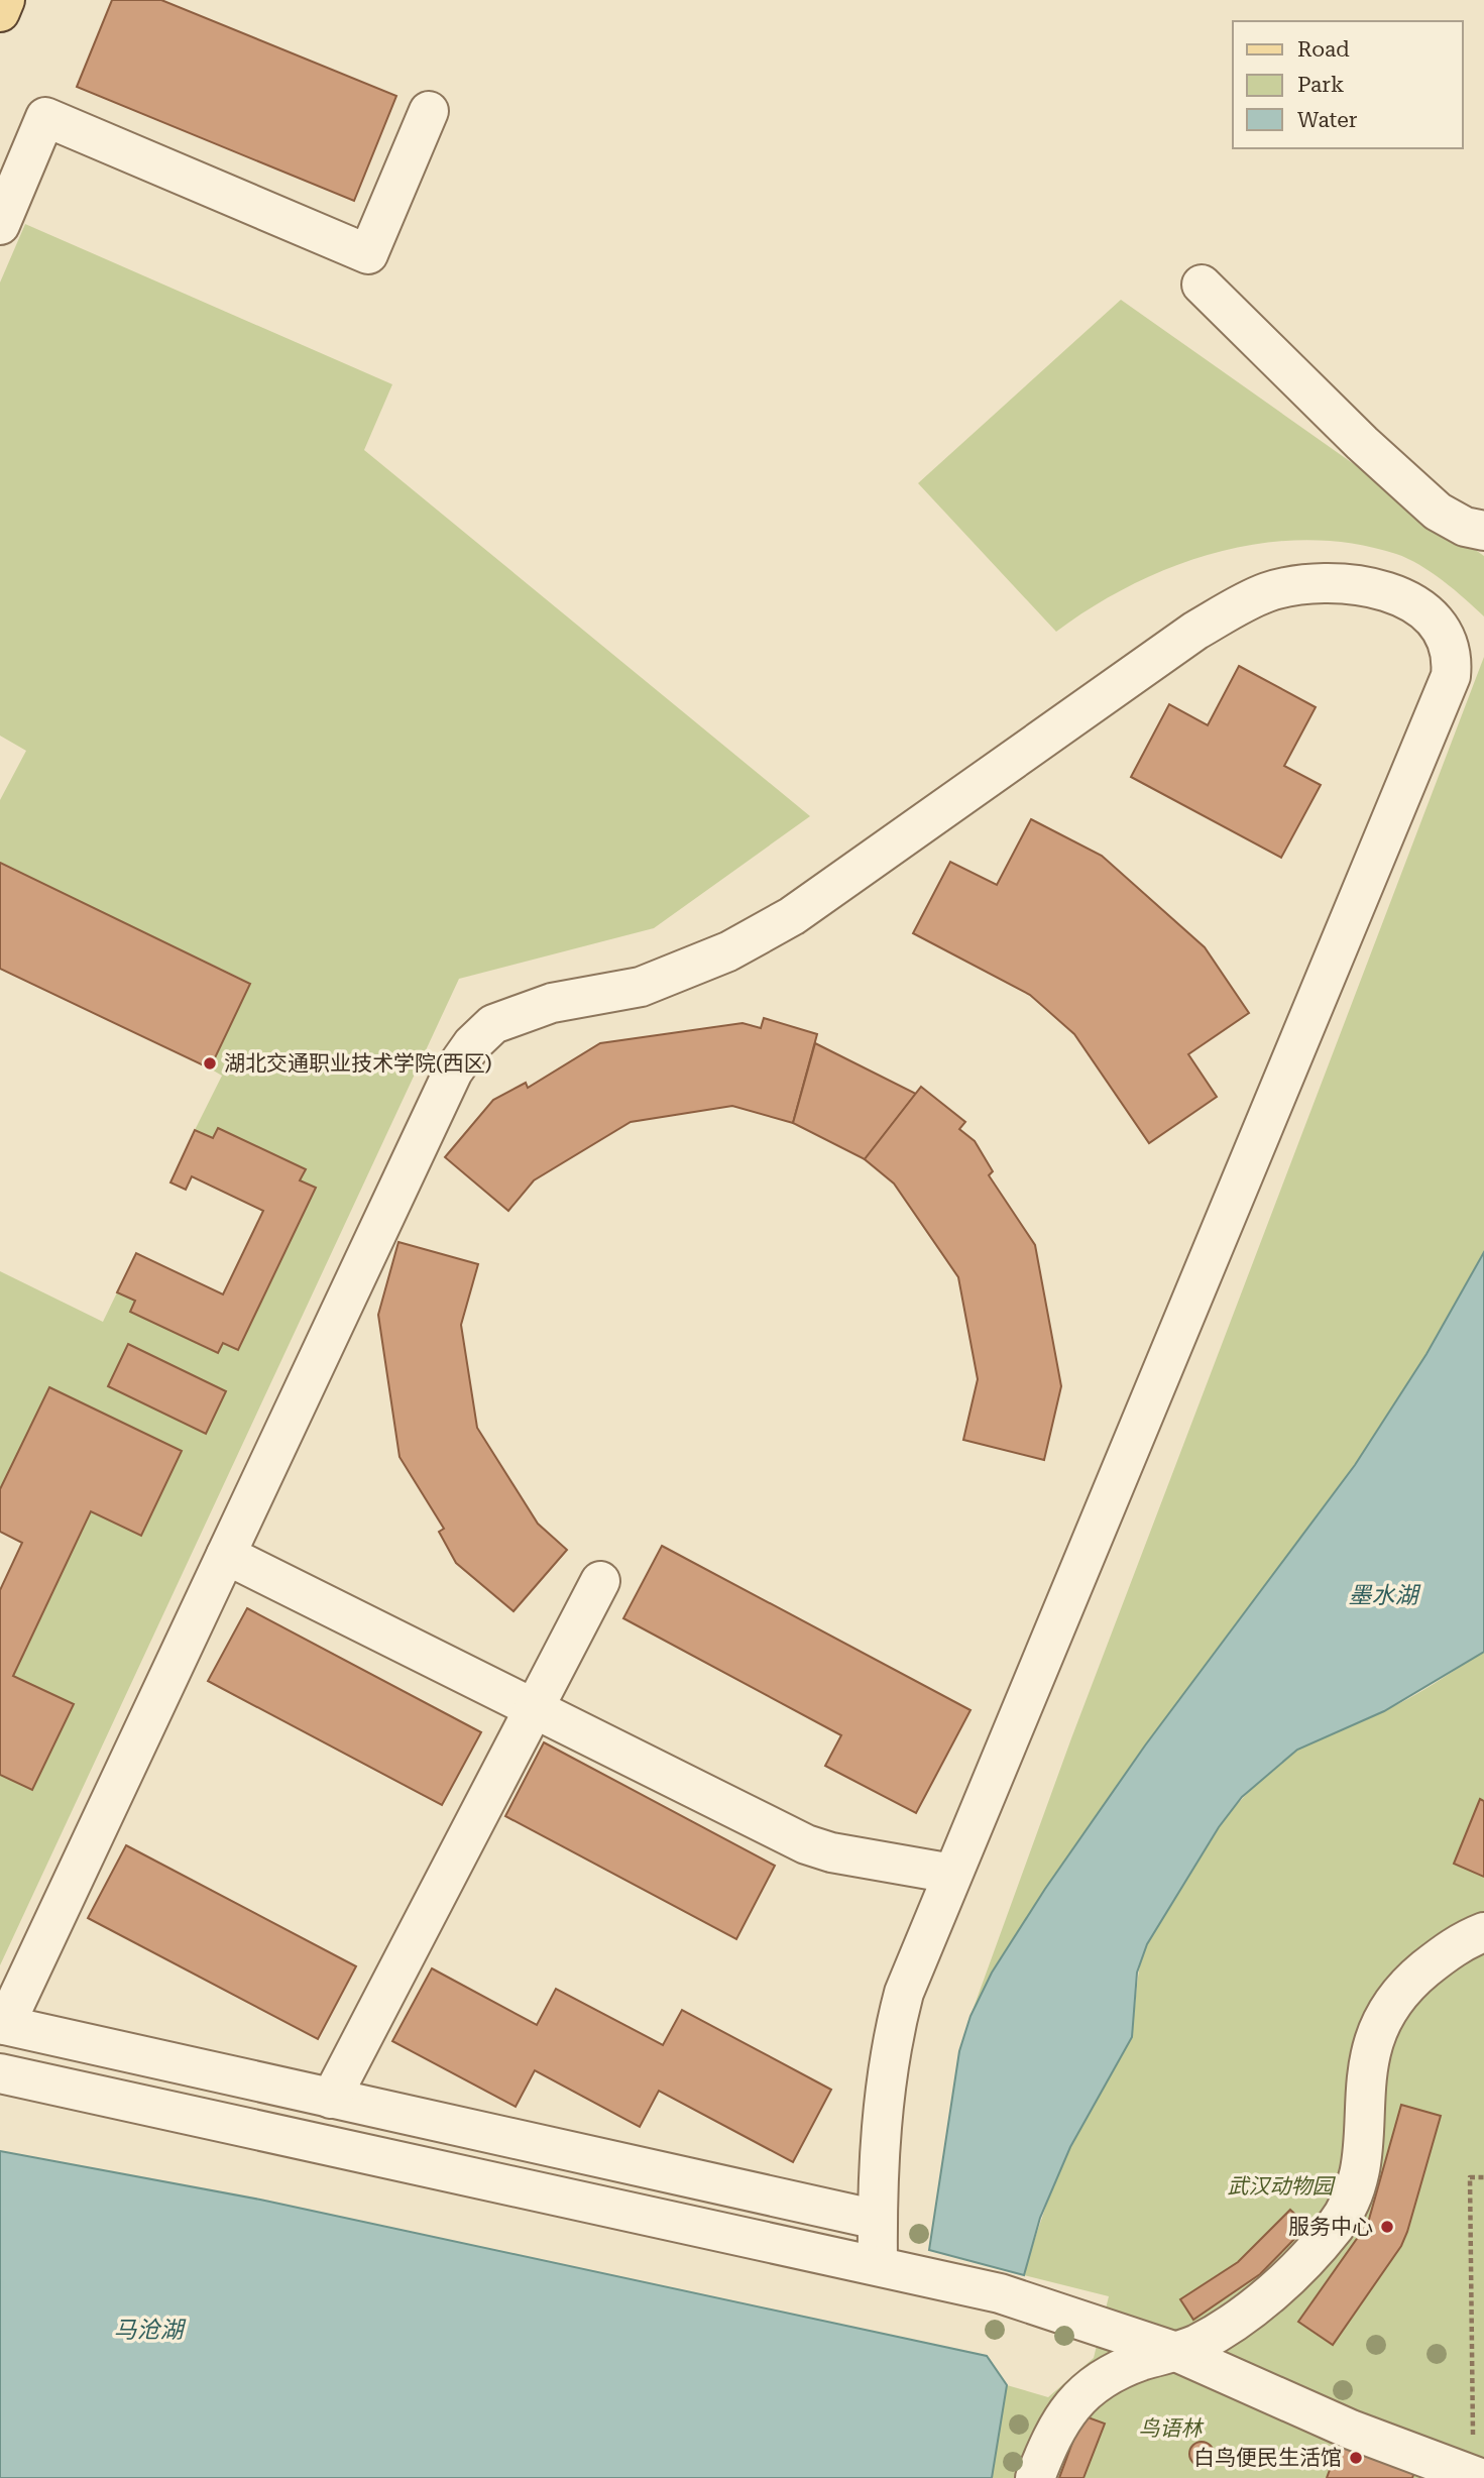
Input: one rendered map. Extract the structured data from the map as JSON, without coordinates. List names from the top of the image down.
{
  "water": ["墨水湖", "马沧湖"],
  "parks": ["武汉动物园", "鸟语林"],
  "places": ["湖北交通职业技术学院(西区)", "服务中心", "白鸟便民生活馆"],
  "legend": ["Road", "Park", "Water"]
}
